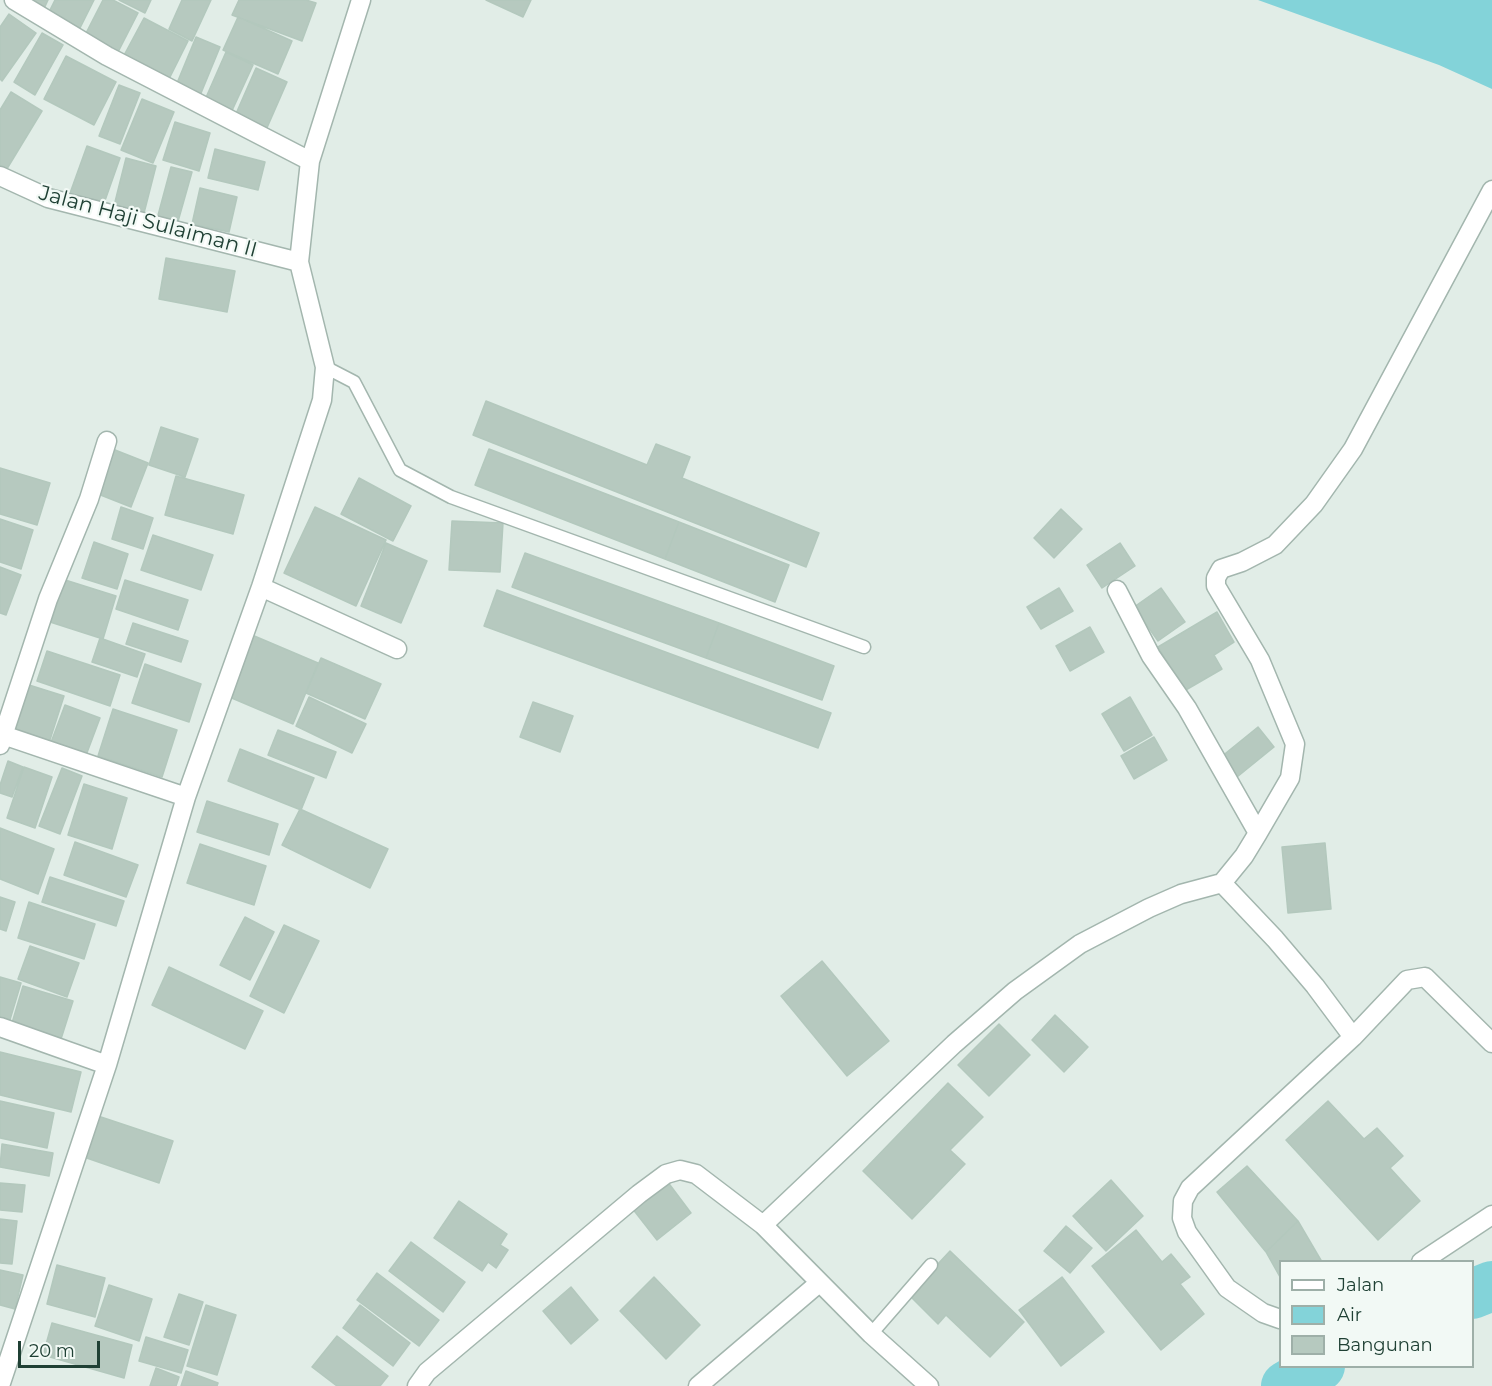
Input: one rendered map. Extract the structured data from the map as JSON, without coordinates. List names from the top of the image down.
{
  "streets": {
    "street": ["Jalan Haji Sulaiman II"]
  },
  "legend": ["Jalan", "Air", "Bangunan"],
  "scale_bar": "20 m"
}
